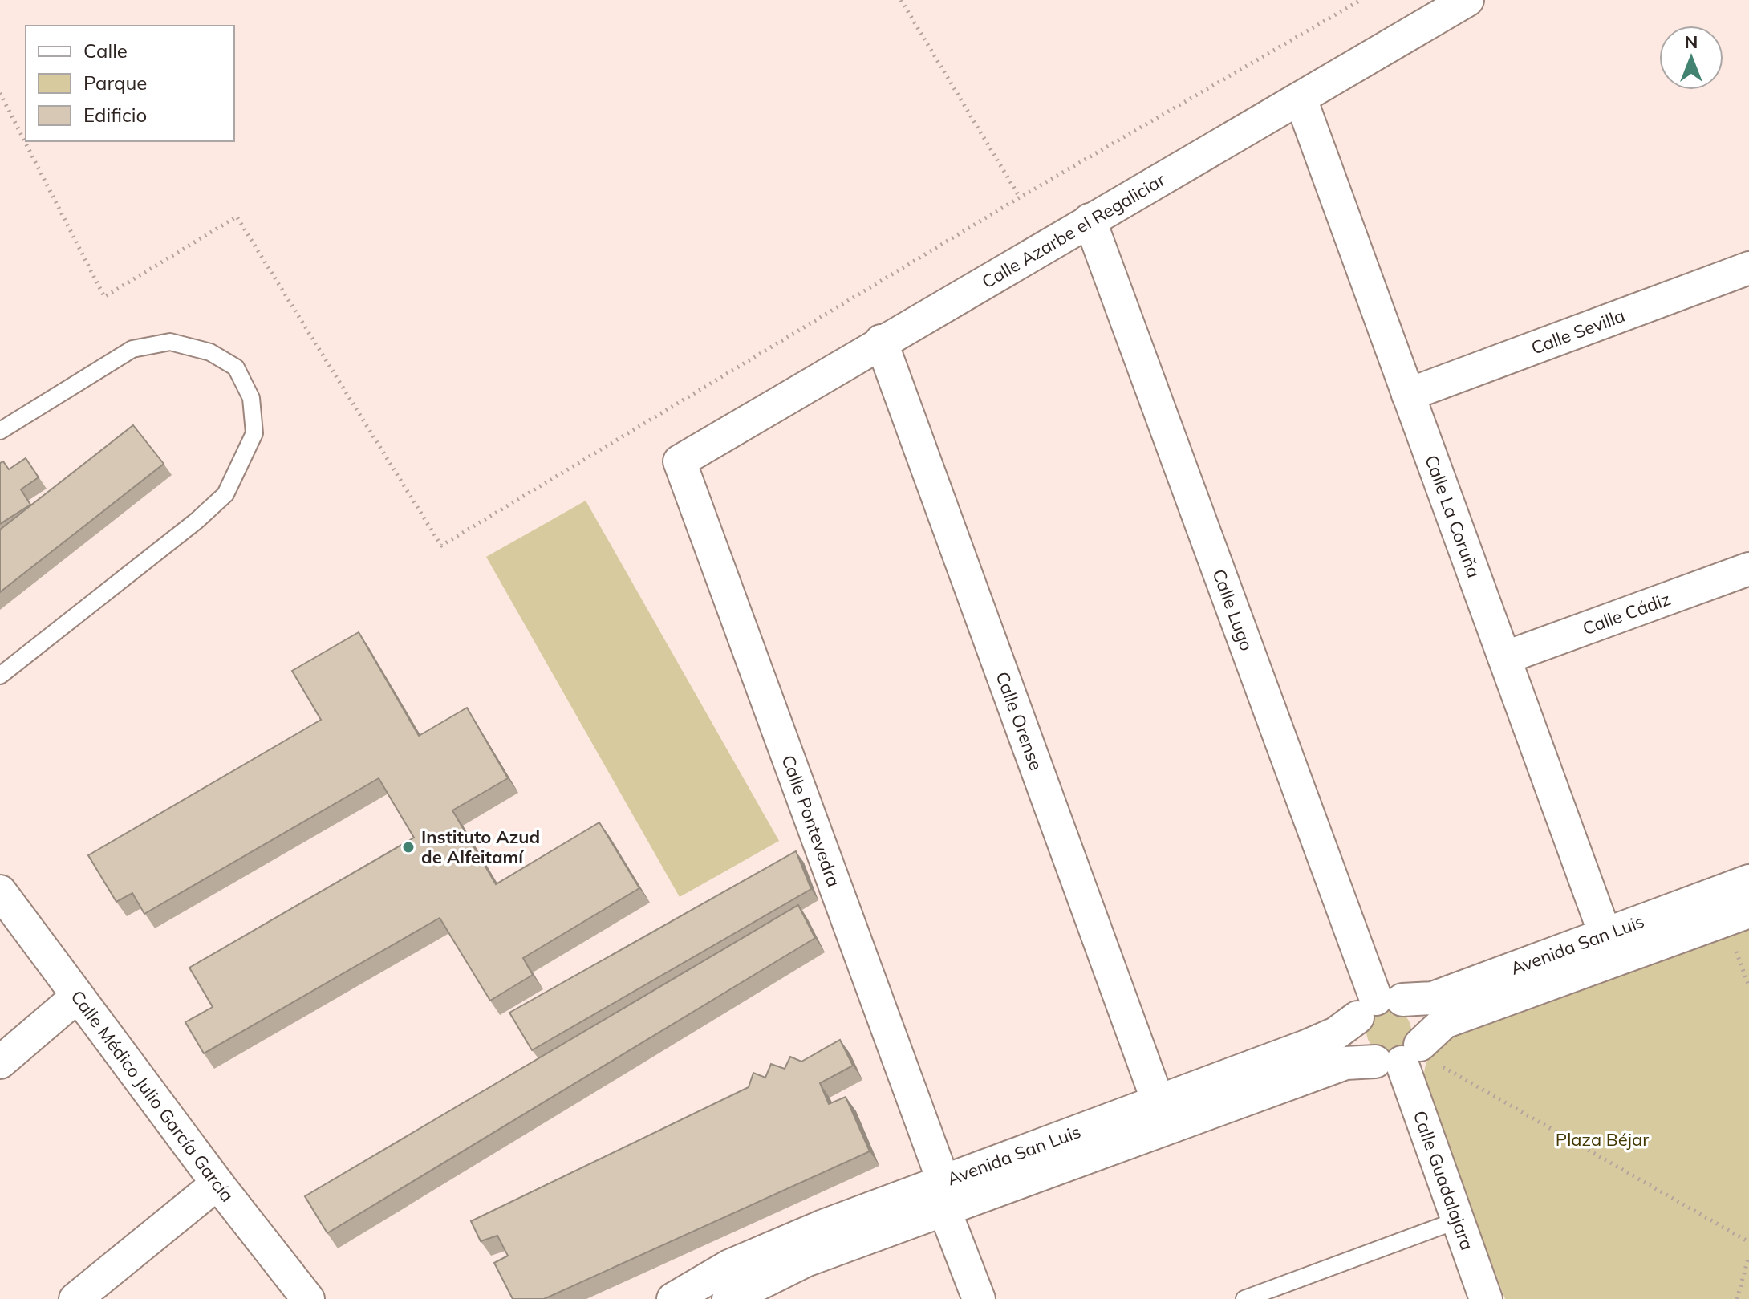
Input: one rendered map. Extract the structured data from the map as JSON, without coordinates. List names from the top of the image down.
{
  "streets": {
    "street": [
      "Calle Azarbe el Regaliciar",
      "Calle Sevilla",
      "Calle La Coruña",
      "Calle Lugo",
      "Calle Cádiz",
      "Calle Orense",
      "Calle Pontevedra",
      "Avenida San Luis",
      "Calle Médico Julio García García",
      "Calle Guadalajara"
    ]
  },
  "crossings": [
    ["Calle Azarbe el Regaliciar", "Calle La Coruña"],
    ["Calle Azarbe el Regaliciar", "Calle Lugo"],
    ["Calle Azarbe el Regaliciar", "Calle Orense"],
    ["Calle Azarbe el Regaliciar", "Calle Pontevedra"],
    ["Calle Sevilla", "Calle La Coruña"],
    ["Calle La Coruña", "Calle Cádiz"],
    ["Calle La Coruña", "Avenida San Luis"],
    ["Calle Lugo", "Avenida San Luis"],
    ["Calle Lugo", "Calle Guadalajara"],
    ["Calle Orense", "Avenida San Luis"],
    ["Calle Pontevedra", "Avenida San Luis"],
    ["Avenida San Luis", "Calle Guadalajara"]
  ],
  "parks": ["Plaza Béjar"],
  "places": ["Instituto Azud de Alfeitamí"],
  "legend": ["Calle", "Parque", "Edificio"],
  "north": "top"
}
